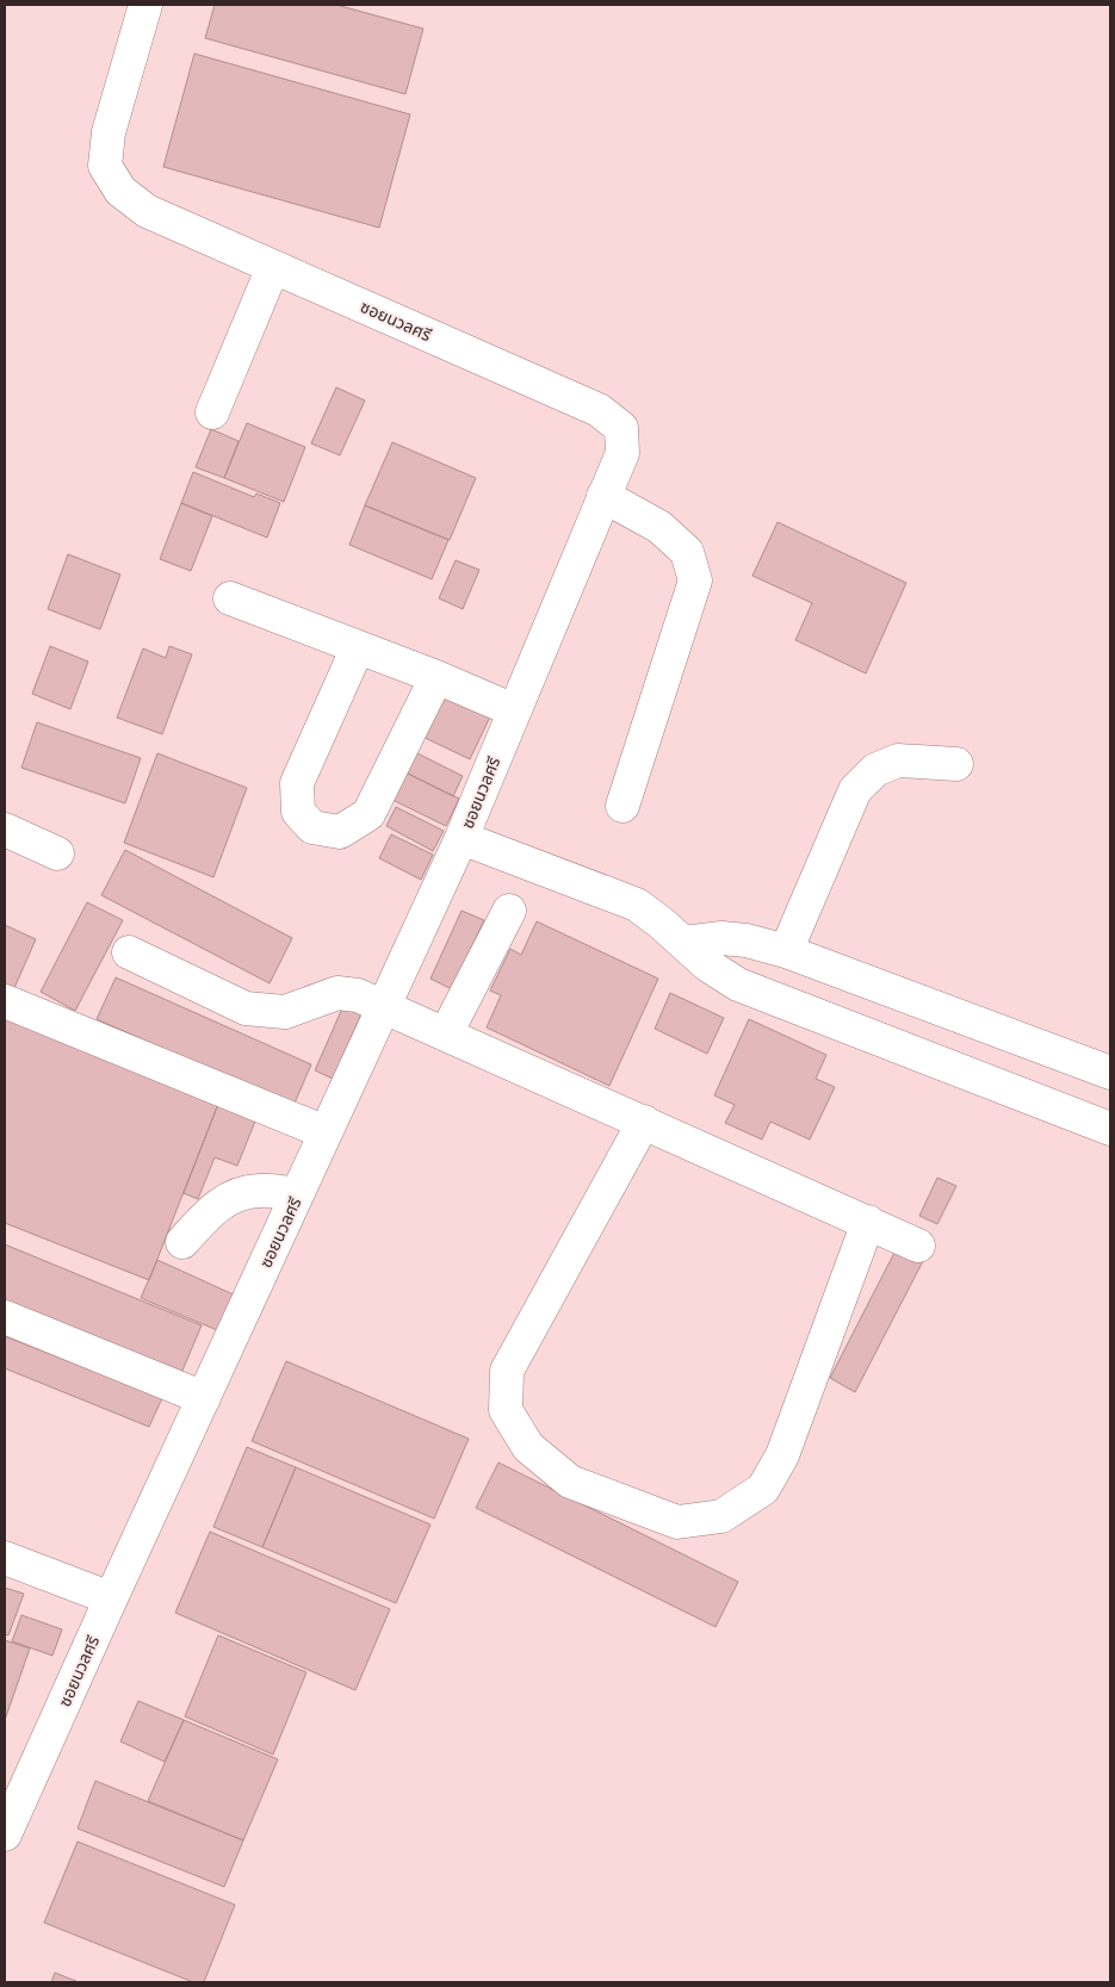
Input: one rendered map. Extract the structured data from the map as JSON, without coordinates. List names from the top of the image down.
{
  "streets": {
    "street": ["ซอยนวลศรี"]
  }
}
